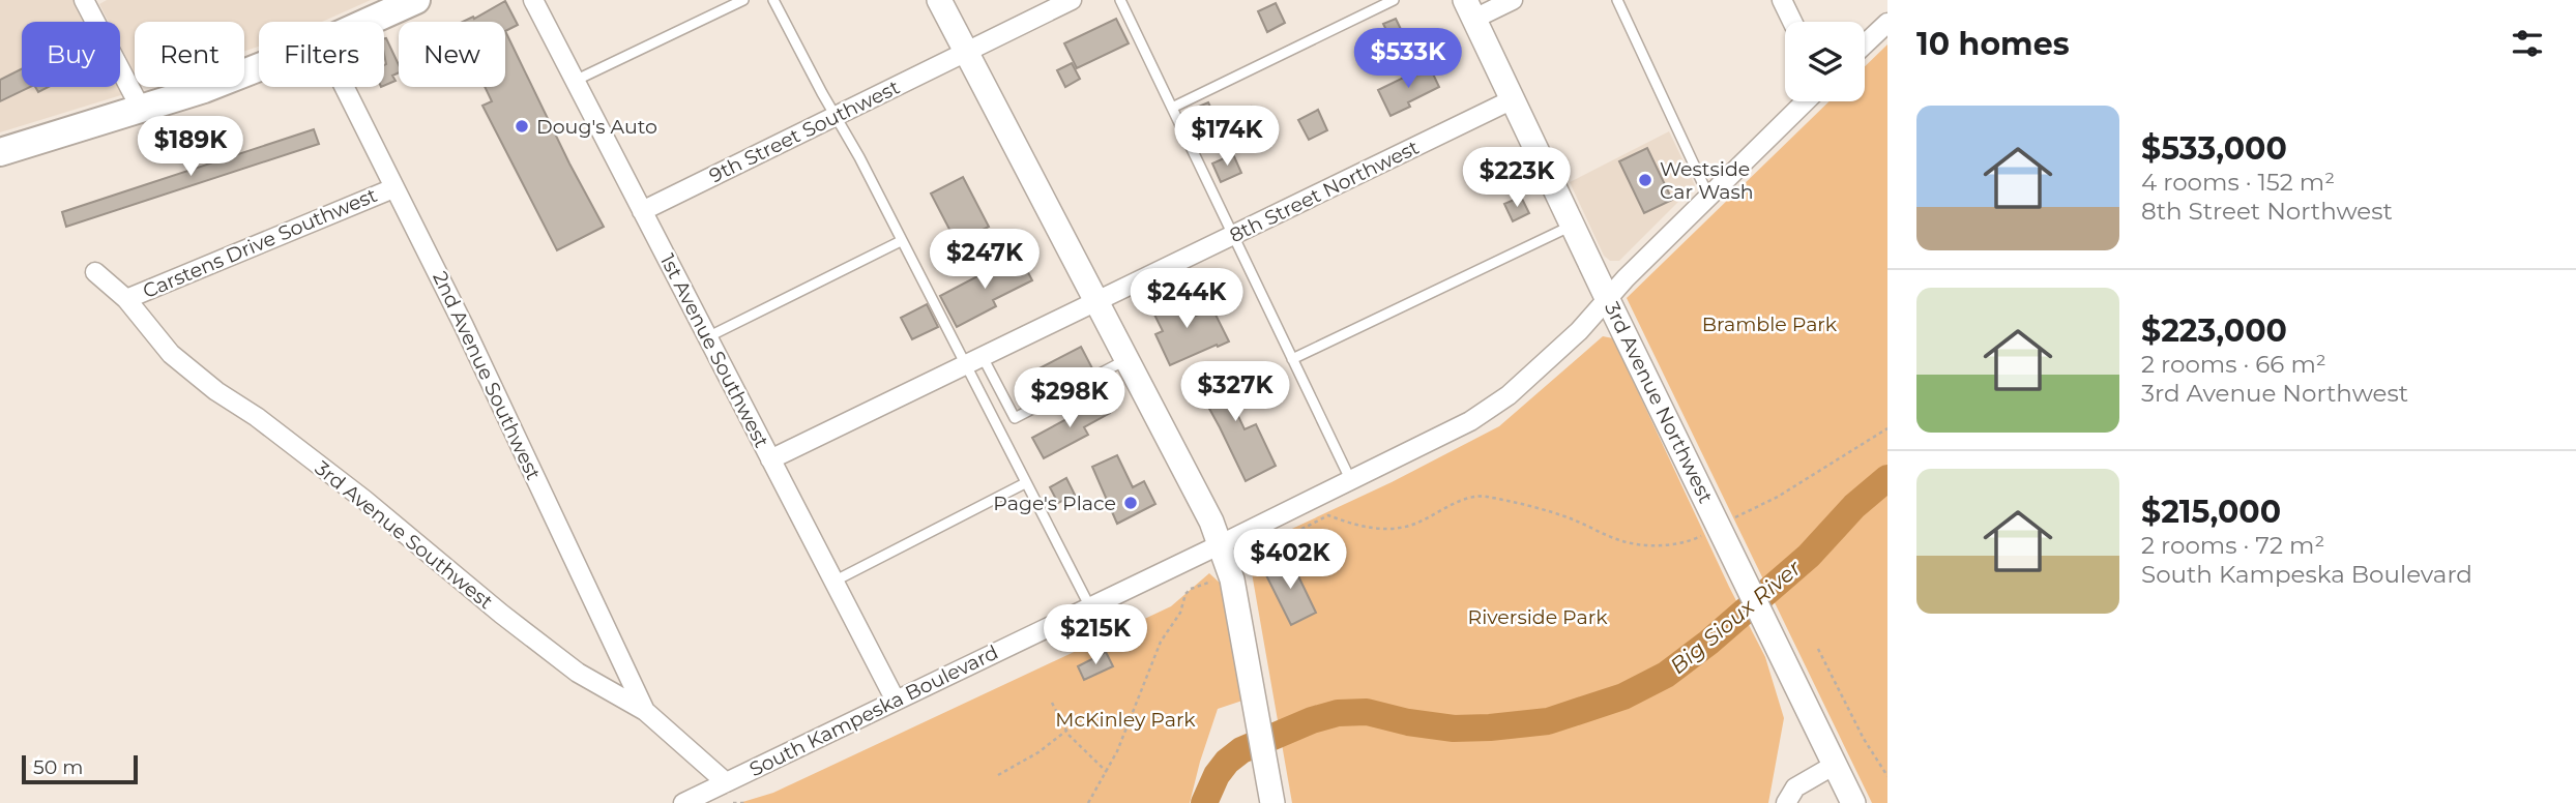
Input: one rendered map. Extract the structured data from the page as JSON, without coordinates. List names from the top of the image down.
{
  "streets": {
    "main road": ["3rd Avenue Northwest"],
    "street": [
      "9th Street Southwest",
      "8th Street Northwest",
      "Carstens Drive Southwest",
      "1st Avenue Southwest",
      "2nd Avenue Southwest",
      "3rd Avenue Southwest",
      "South Kampeska Boulevard"
    ]
  },
  "crossings": [
    ["9th Street Southwest", "1st Avenue Southwest"],
    ["8th Street Northwest", "1st Avenue Southwest"],
    ["8th Street Northwest", "3rd Avenue Northwest"],
    ["Carstens Drive Southwest", "2nd Avenue Southwest"],
    ["Carstens Drive Southwest", "3rd Avenue Southwest"],
    ["1st Avenue Southwest", "South Kampeska Boulevard"],
    ["2nd Avenue Southwest", "3rd Avenue Southwest"],
    ["3rd Avenue Northwest", "South Kampeska Boulevard"],
    ["3rd Avenue Southwest", "South Kampeska Boulevard"]
  ],
  "water": ["Big Sioux River"],
  "parks": ["Bramble Park", "Riverside Park", "McKinley Park"],
  "places": ["Doug's Auto", "Westside Car Wash", "Page's Place"],
  "scale_bar": "50 m",
  "page": {
    "heading": "10 homes",
    "chip": [
      "Buy",
      "Rent",
      "Filters",
      "New"
    ],
    "price": [
      "$533K",
      "$174K",
      "$189K",
      "$223K",
      "$247K",
      "$244K",
      "$327K",
      "$298K",
      "$402K",
      "$215K"
    ],
    "list": [
      {
        "name": "$533,000",
        "note": "4 rooms · 152 m² · 8th Street Northwest"
      },
      {
        "name": "$223,000",
        "note": "2 rooms · 66 m² · 3rd Avenue Northwest"
      },
      {
        "name": "$215,000",
        "note": "2 rooms · 72 m² · South Kampeska Boulevard"
      }
    ],
    "scale": "50 m"
  }
}
